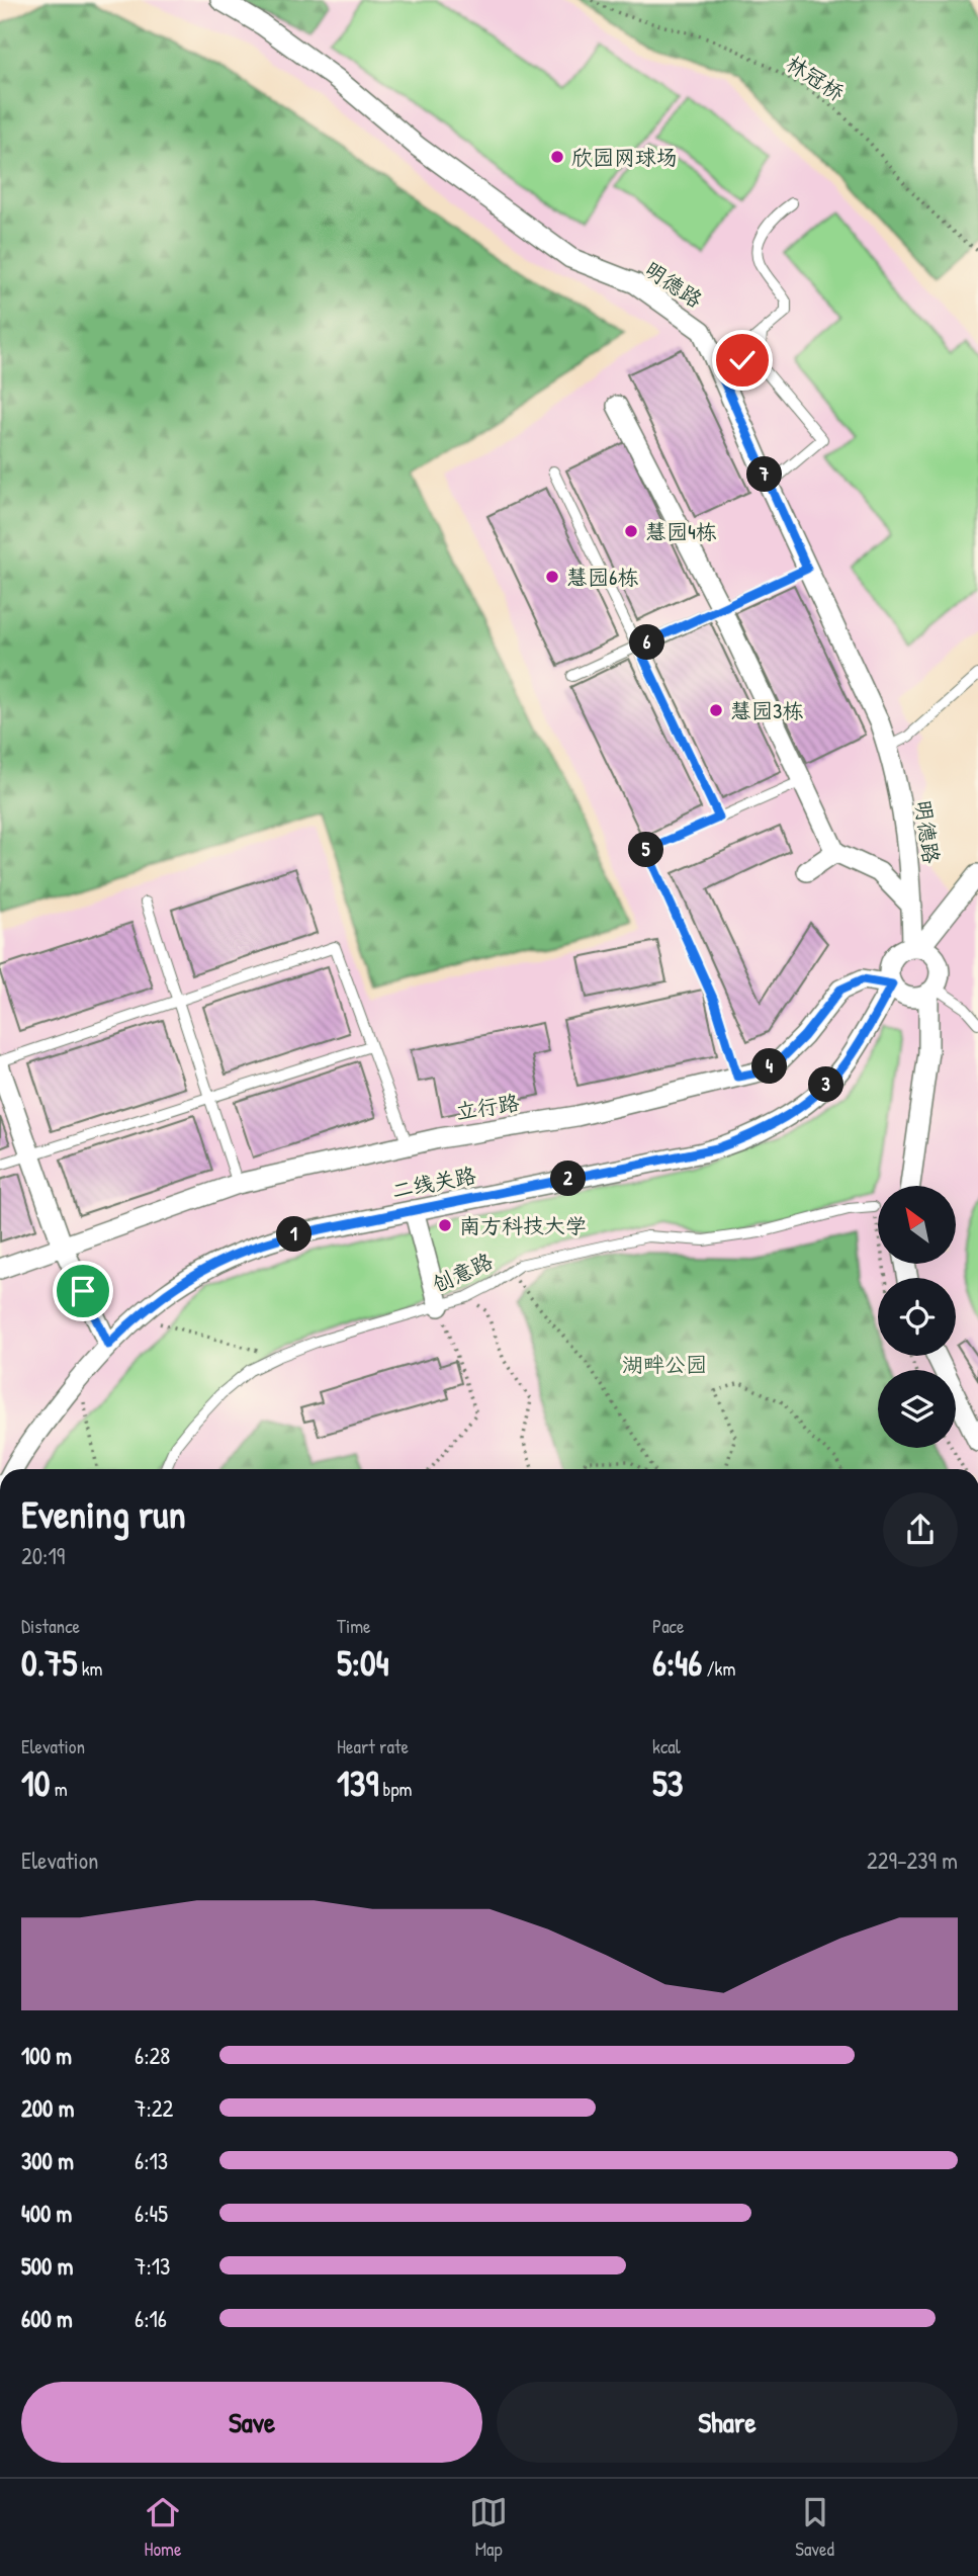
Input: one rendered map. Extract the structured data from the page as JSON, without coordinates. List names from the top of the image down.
{
  "streets": {
    "street": ["明德路", "立行路", "二线关路"],
    "lane": ["创意路"],
    "path": ["林冠桥"]
  },
  "crossings": [
    ["明德路", "立行路"],
    ["明德路", "二线关路"],
    ["立行路", "二线关路"]
  ],
  "parks": ["湖畔公园"],
  "places": [
    "欣园网球场",
    "慧园4栋",
    "慧园6栋",
    "慧园3栋",
    "南方科技大学"
  ],
  "north": "top left",
  "page": {
    "pins": [
      "7",
      "6",
      "5",
      "4",
      "3",
      "2",
      "1"
    ],
    "heading": ["Evening run", "20:19"],
    "stats": [
      ["Distance", "0.75 km"],
      ["Time", "5:04"],
      ["Pace", "6:46 /km"],
      ["Elevation", "10 m"],
      ["Heart rate", "139 bpm"],
      ["kcal", "53"]
    ],
    "chart": ["Elevation", "229–239 m"],
    "list": [
      {
        "name": "100 m",
        "note": "6:28"
      },
      {
        "name": "200 m",
        "note": "7:22"
      },
      {
        "name": "300 m",
        "note": "6:13"
      },
      {
        "name": "400 m",
        "note": "6:45"
      },
      {
        "name": "500 m",
        "note": "7:13"
      },
      {
        "name": "600 m",
        "note": "6:16"
      }
    ],
    "buttons": ["Save", "Share"],
    "tabs": ["Home", "Map", "Saved"]
  }
}
